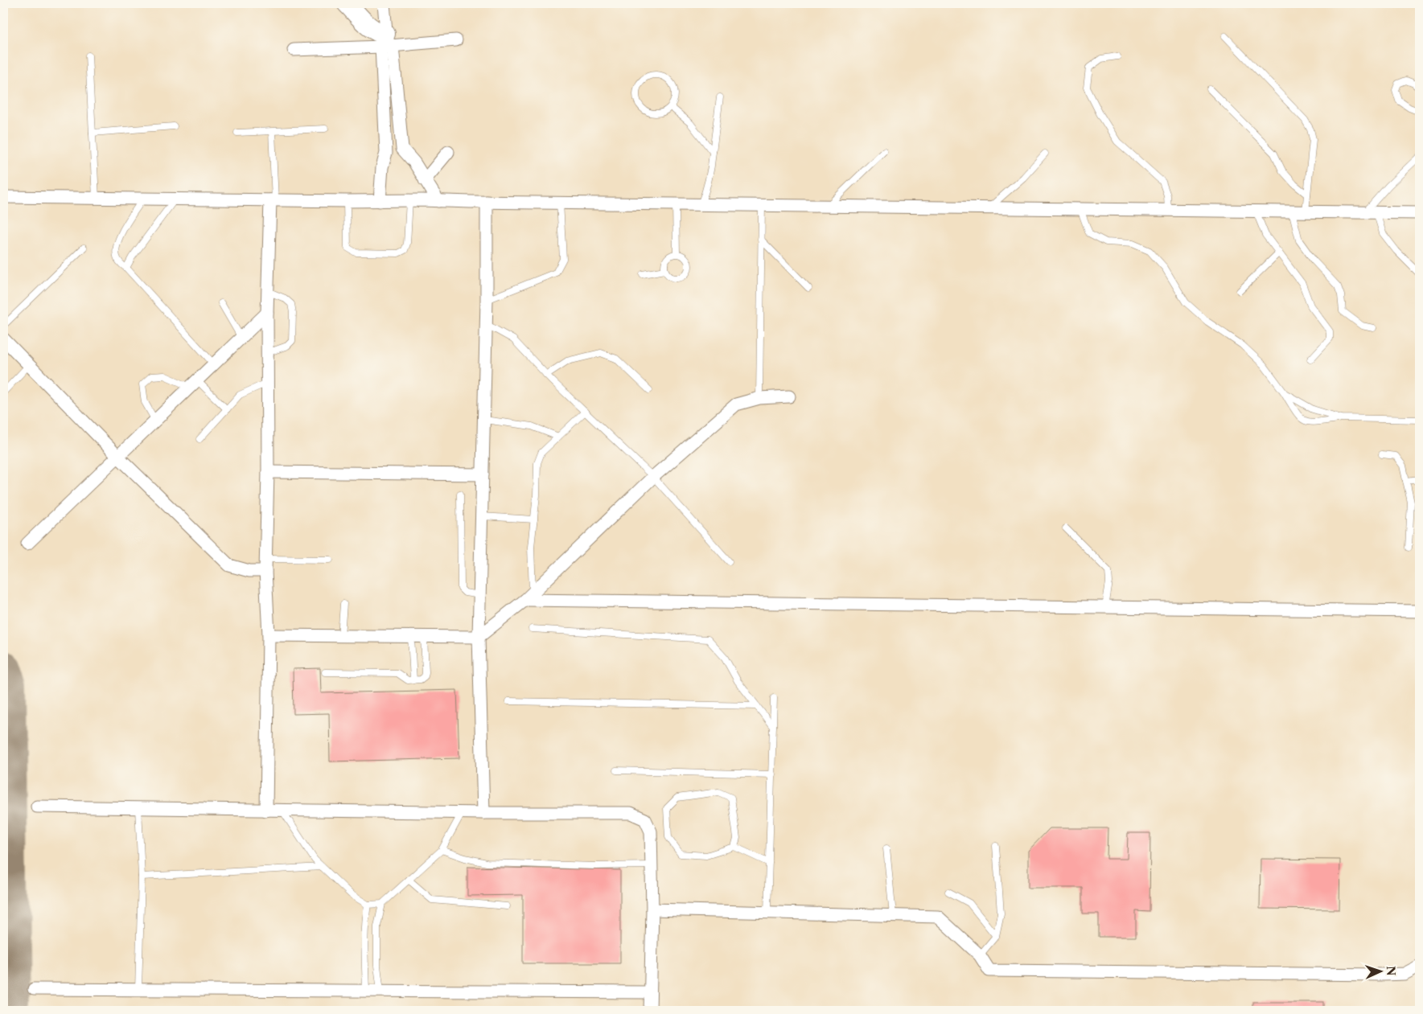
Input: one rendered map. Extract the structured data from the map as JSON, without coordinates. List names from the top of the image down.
{
  "north": "right"
}
